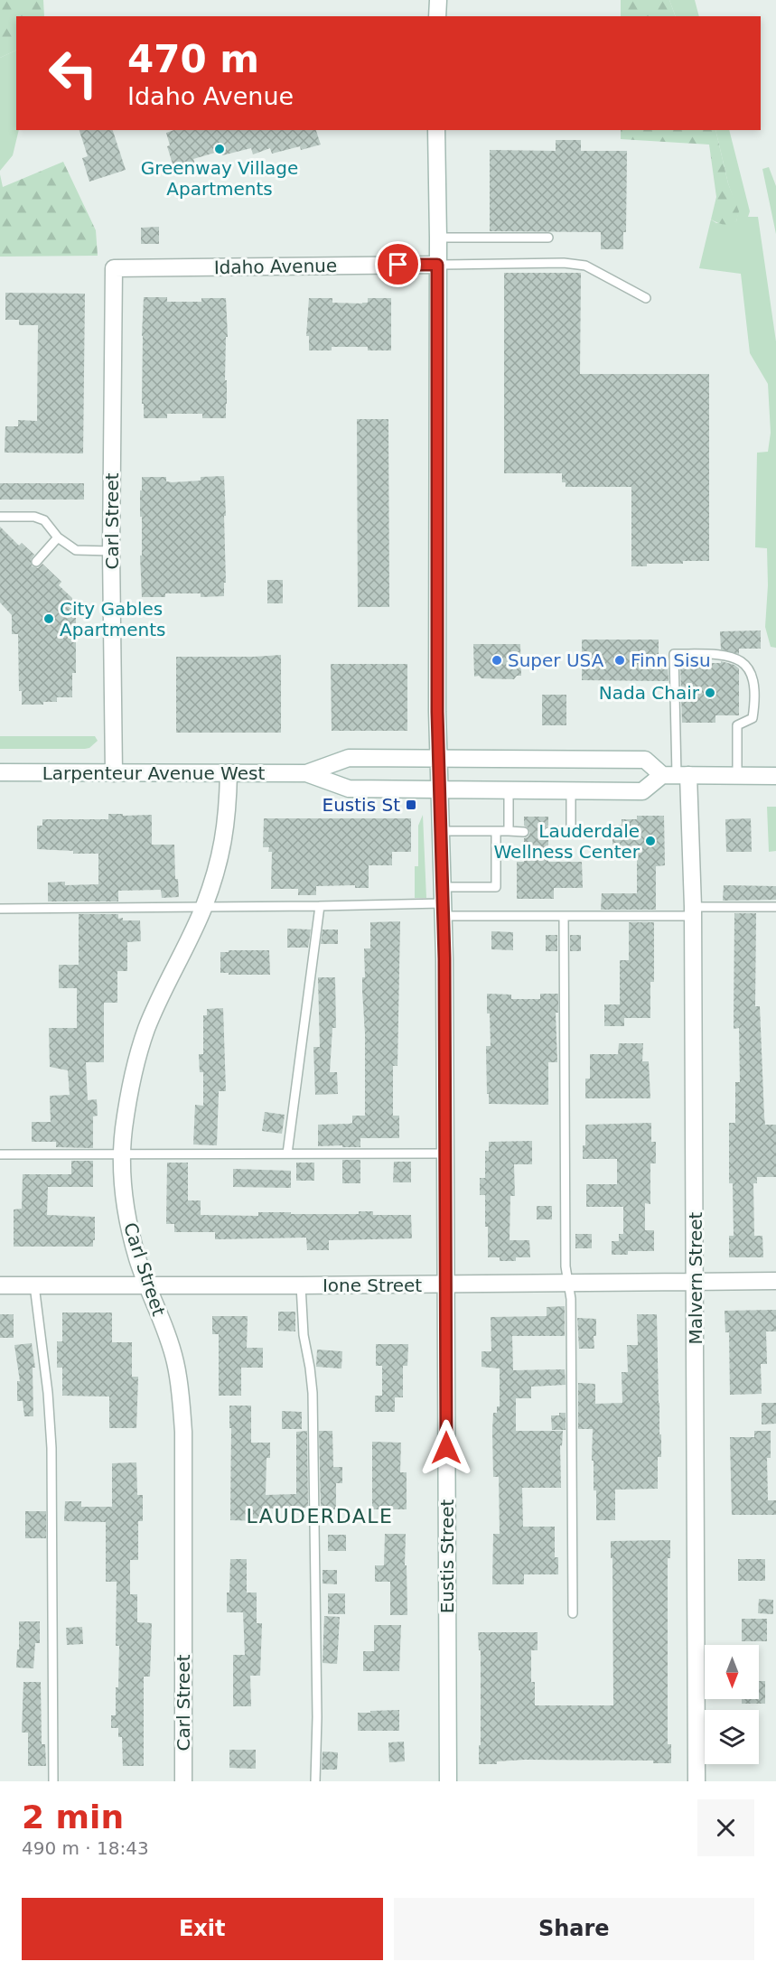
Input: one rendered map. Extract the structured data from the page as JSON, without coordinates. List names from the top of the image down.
{
  "streets": {
    "street": [
      "Idaho Avenue",
      "Carl Street",
      "Larpenteur Avenue West",
      "Malvern Street",
      "Ione Street",
      "Eustis Street"
    ]
  },
  "crossings": [
    ["Idaho Avenue", "Carl Street"],
    ["Idaho Avenue", "Eustis Street"],
    ["Carl Street", "Larpenteur Avenue West"],
    ["Carl Street", "Ione Street"],
    ["Larpenteur Avenue West", "Malvern Street"],
    ["Larpenteur Avenue West", "Eustis Street"],
    ["Malvern Street", "Ione Street"],
    ["Ione Street", "Eustis Street"]
  ],
  "districts": ["LAUDERDALE"],
  "places": {
    "other": [
      "Greenway Village Apartments",
      "City Gables Apartments",
      "Super USA",
      "Finn Sisu",
      "Nada Chair",
      "Lauderdale Wellness Center"
    ],
    "transit": ["Eustis St"]
  },
  "north": "bottom",
  "page": {
    "turn": ["470 m", "Idaho Avenue"],
    "heading": ["2 min", "490 m · 18:43"],
    "buttons": ["Exit", "Share"]
  }
}
